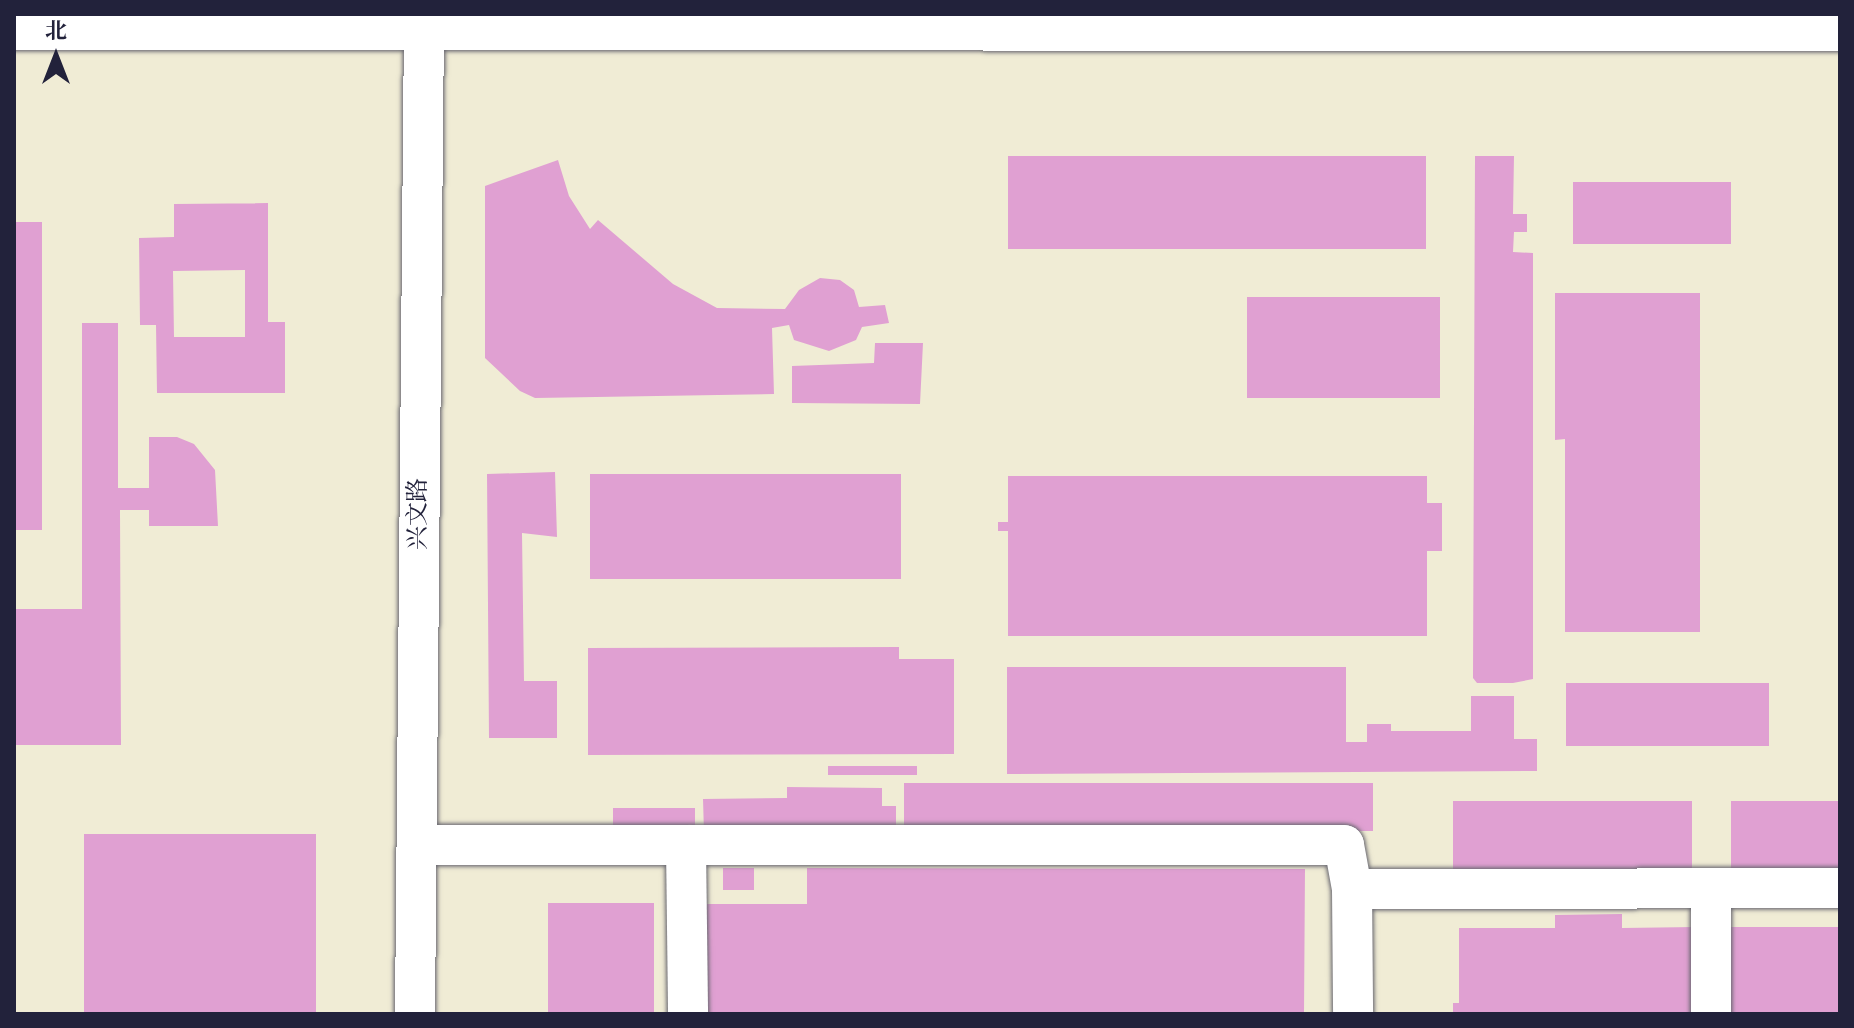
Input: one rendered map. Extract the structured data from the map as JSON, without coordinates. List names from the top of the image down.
{
  "streets": {
    "street": ["兴文路"]
  },
  "north": "top"
}
